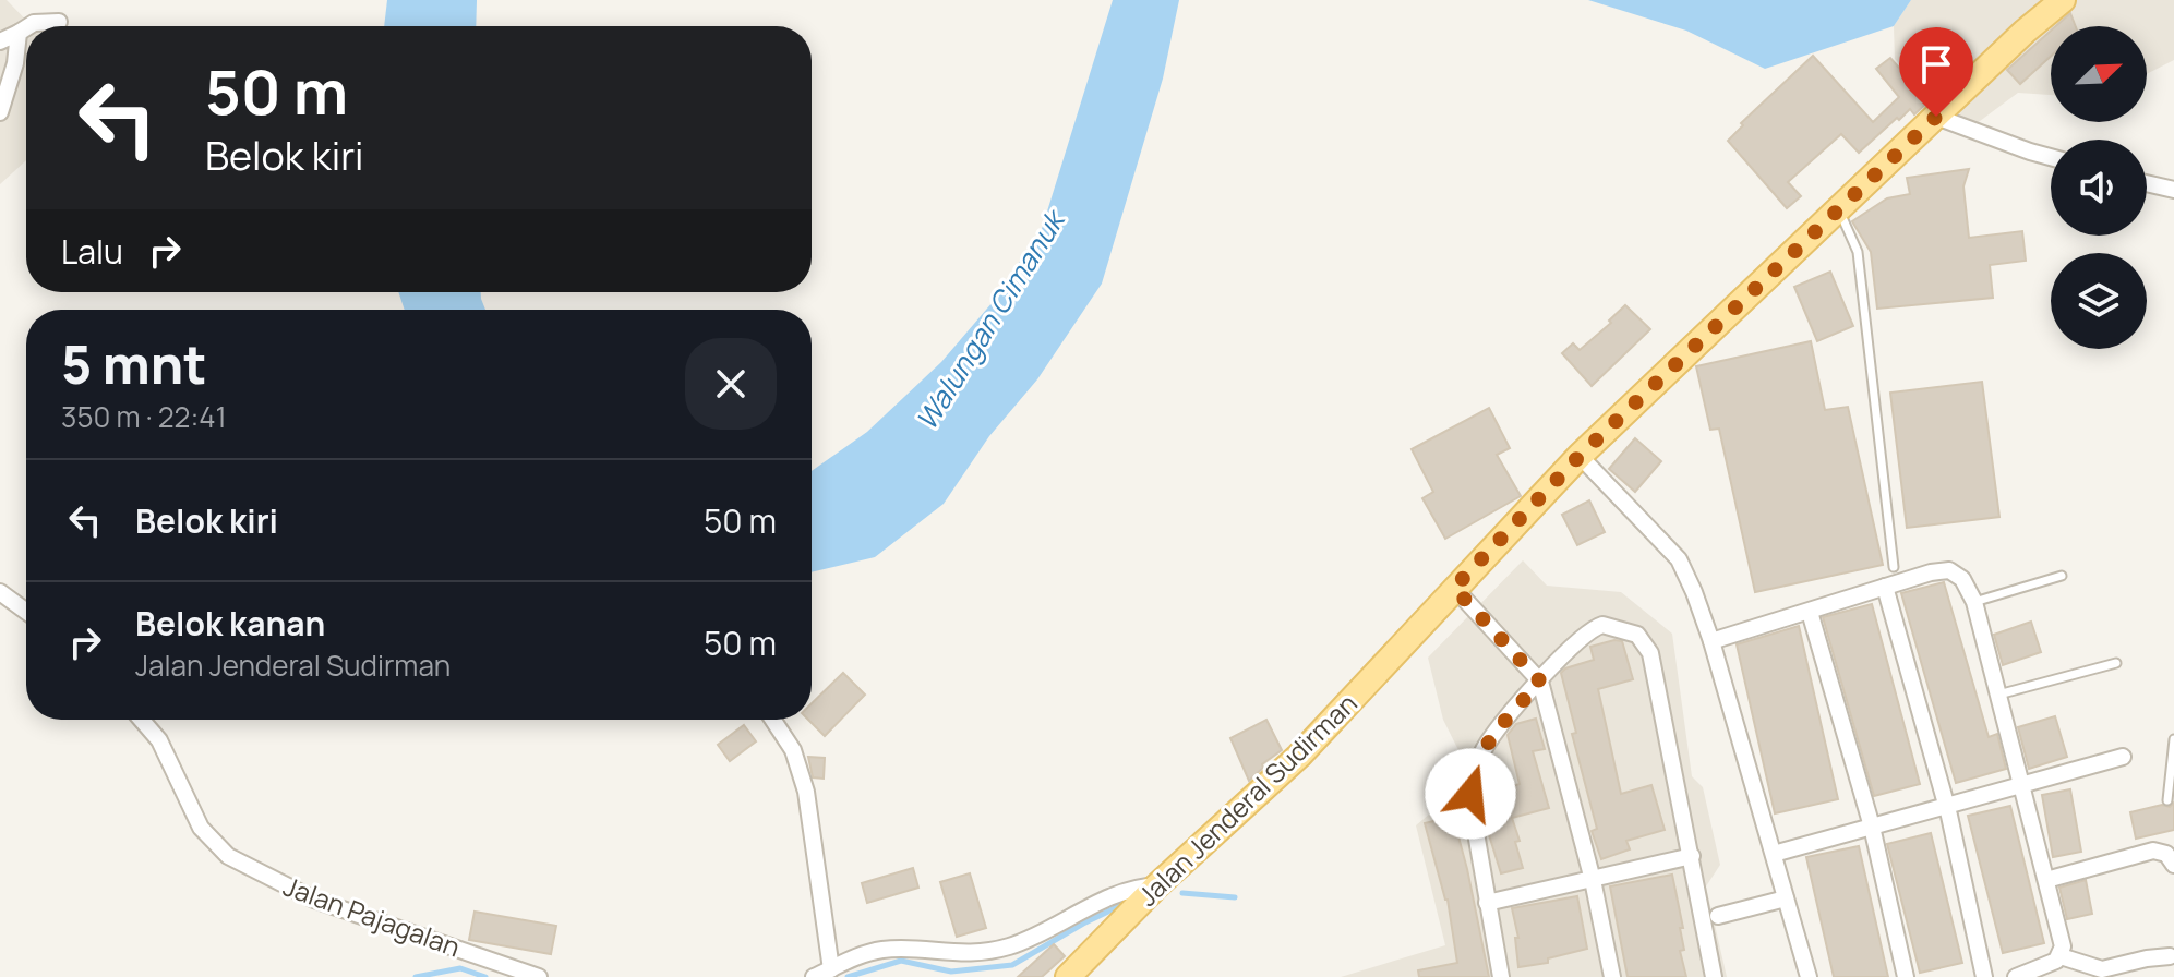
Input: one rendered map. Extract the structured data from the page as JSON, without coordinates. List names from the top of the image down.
{
  "streets": {
    "main road": ["Jalan Jenderal Sudirman"],
    "street": ["Jalan Pajagalan"]
  },
  "water": ["Walungan Cimanuk"],
  "north": "top right",
  "page": {
    "turn": ["50 m", "Belok kiri"],
    "then": "Lalu",
    "heading": ["5 mnt", "350 m · 22:41"],
    "list": [
      {
        "name": "Belok kiri",
        "value": "50 m"
      },
      {
        "name": "Belok kanan",
        "note": "Jalan Jenderal Sudirman",
        "value": "50 m"
      }
    ]
  }
}
